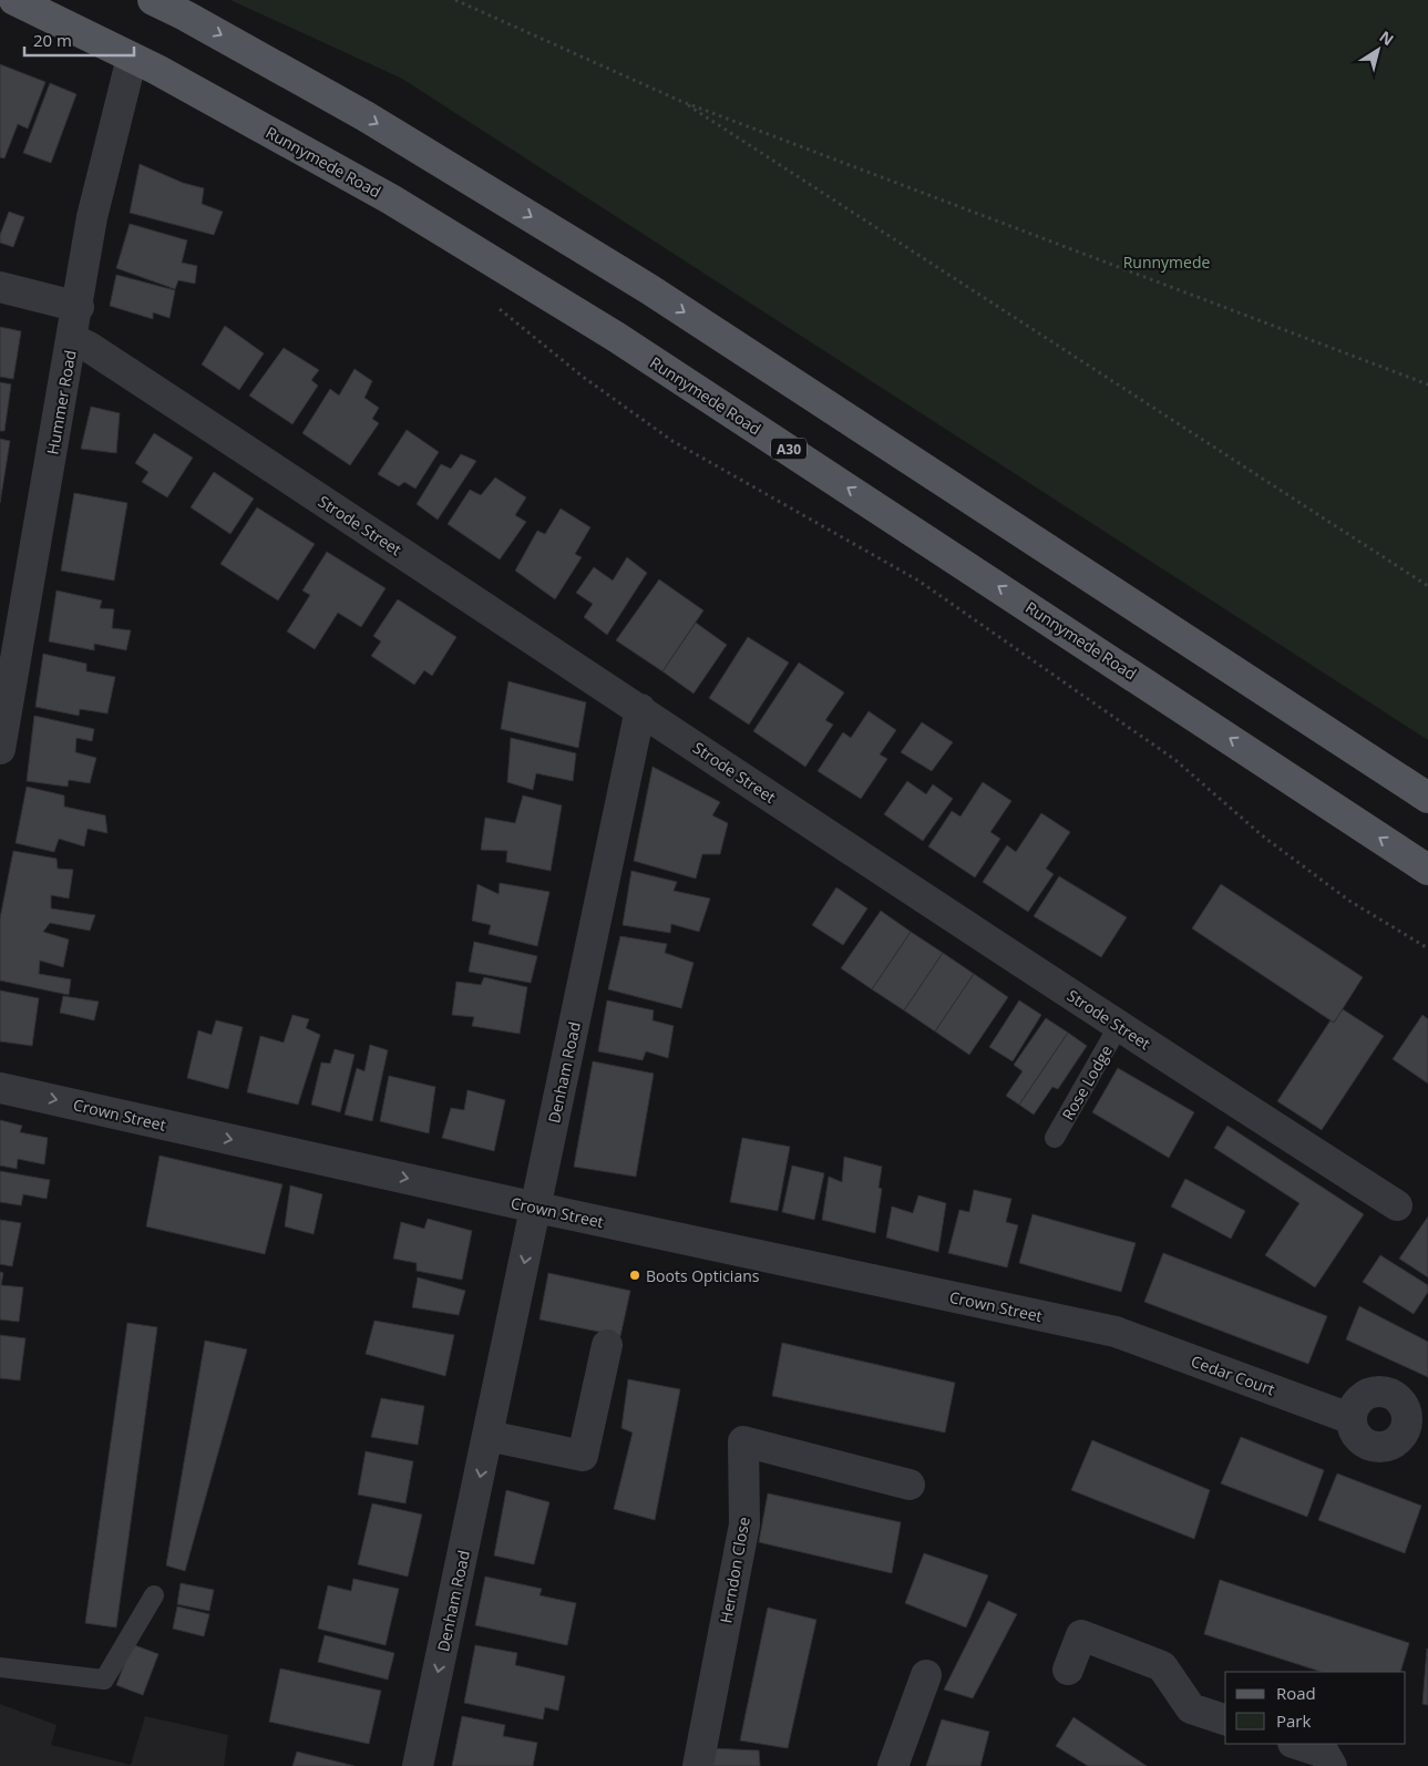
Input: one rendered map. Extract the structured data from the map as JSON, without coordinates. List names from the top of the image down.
{
  "streets": {
    "main road": ["Runnymede Road", "A30"],
    "street": [
      "Hummer Road",
      "Strode Street",
      "Denham Road",
      "Crown Street",
      "Cedar Court",
      "Herndon Close"
    ],
    "lane": ["Rose Lodge"]
  },
  "crossings": [
    ["Runnymede Road", "Hummer Road"],
    ["Hummer Road", "Strode Street"],
    ["Strode Street", "Denham Road"],
    ["Strode Street", "Rose Lodge"],
    ["Denham Road", "Crown Street"],
    ["Crown Street", "Cedar Court"]
  ],
  "one_way": ["Denham Road", "Crown Street"],
  "parks": ["Runnymede"],
  "places": ["Boots Opticians"],
  "legend": ["Road", "Park"],
  "scale_bar": "20 m",
  "north": "top right"
}
